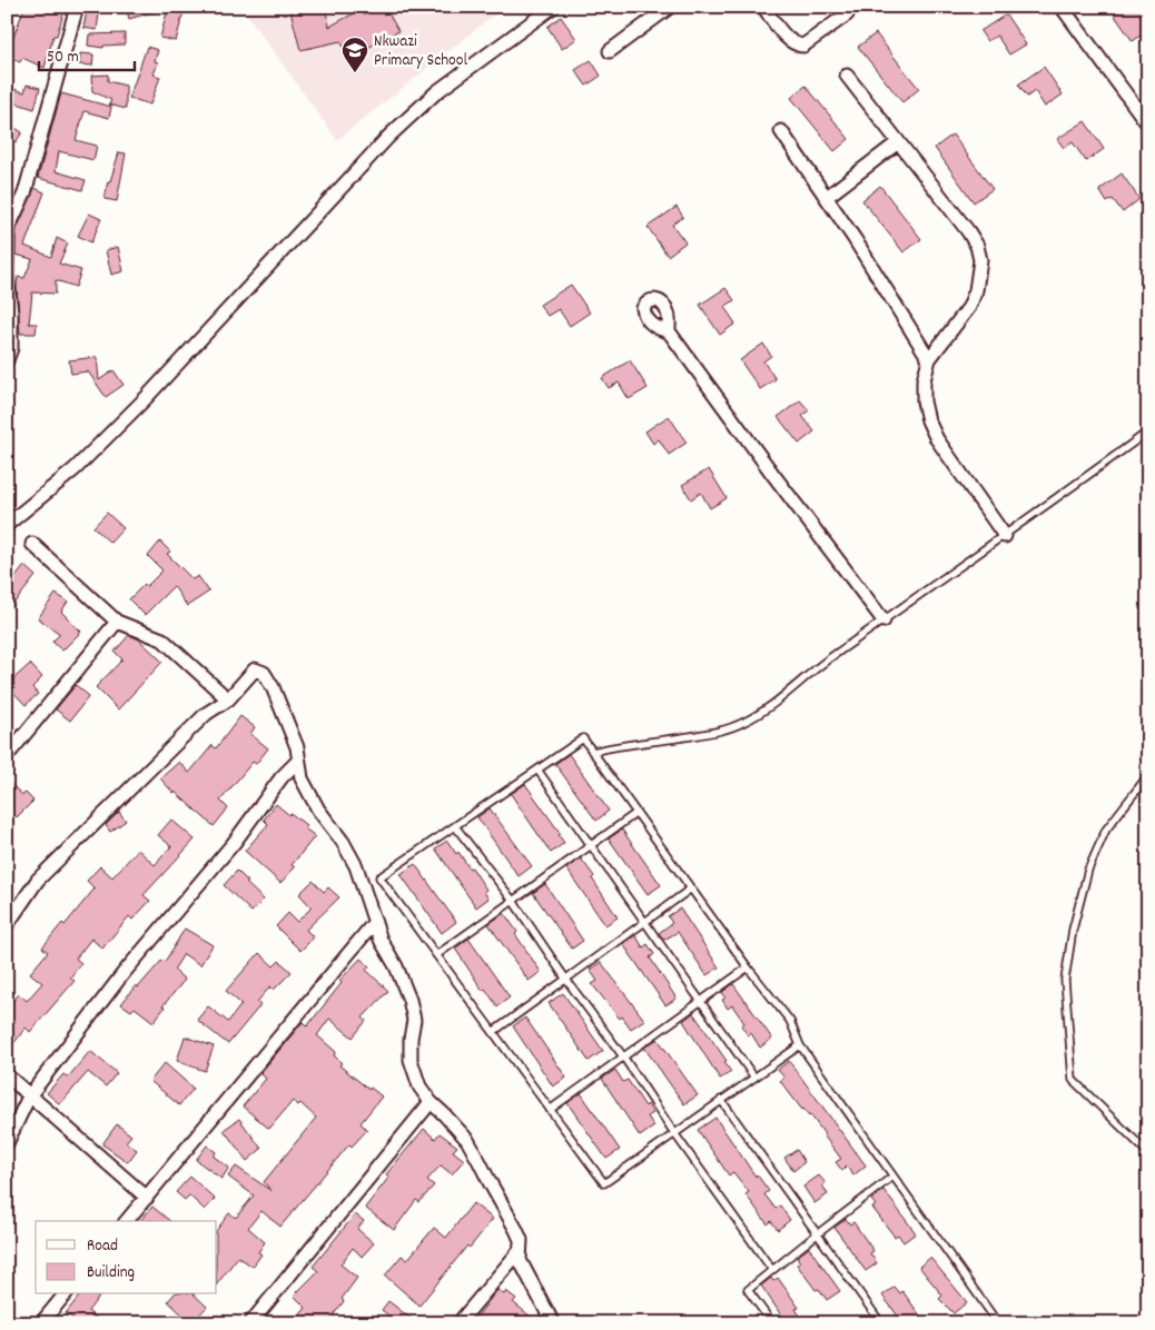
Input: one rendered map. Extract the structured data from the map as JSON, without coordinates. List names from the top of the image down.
{
  "places": {
    "school or university": ["Nkwazi Primary School"]
  },
  "legend": ["Road", "Building"],
  "scale_bar": "50 m"
}
